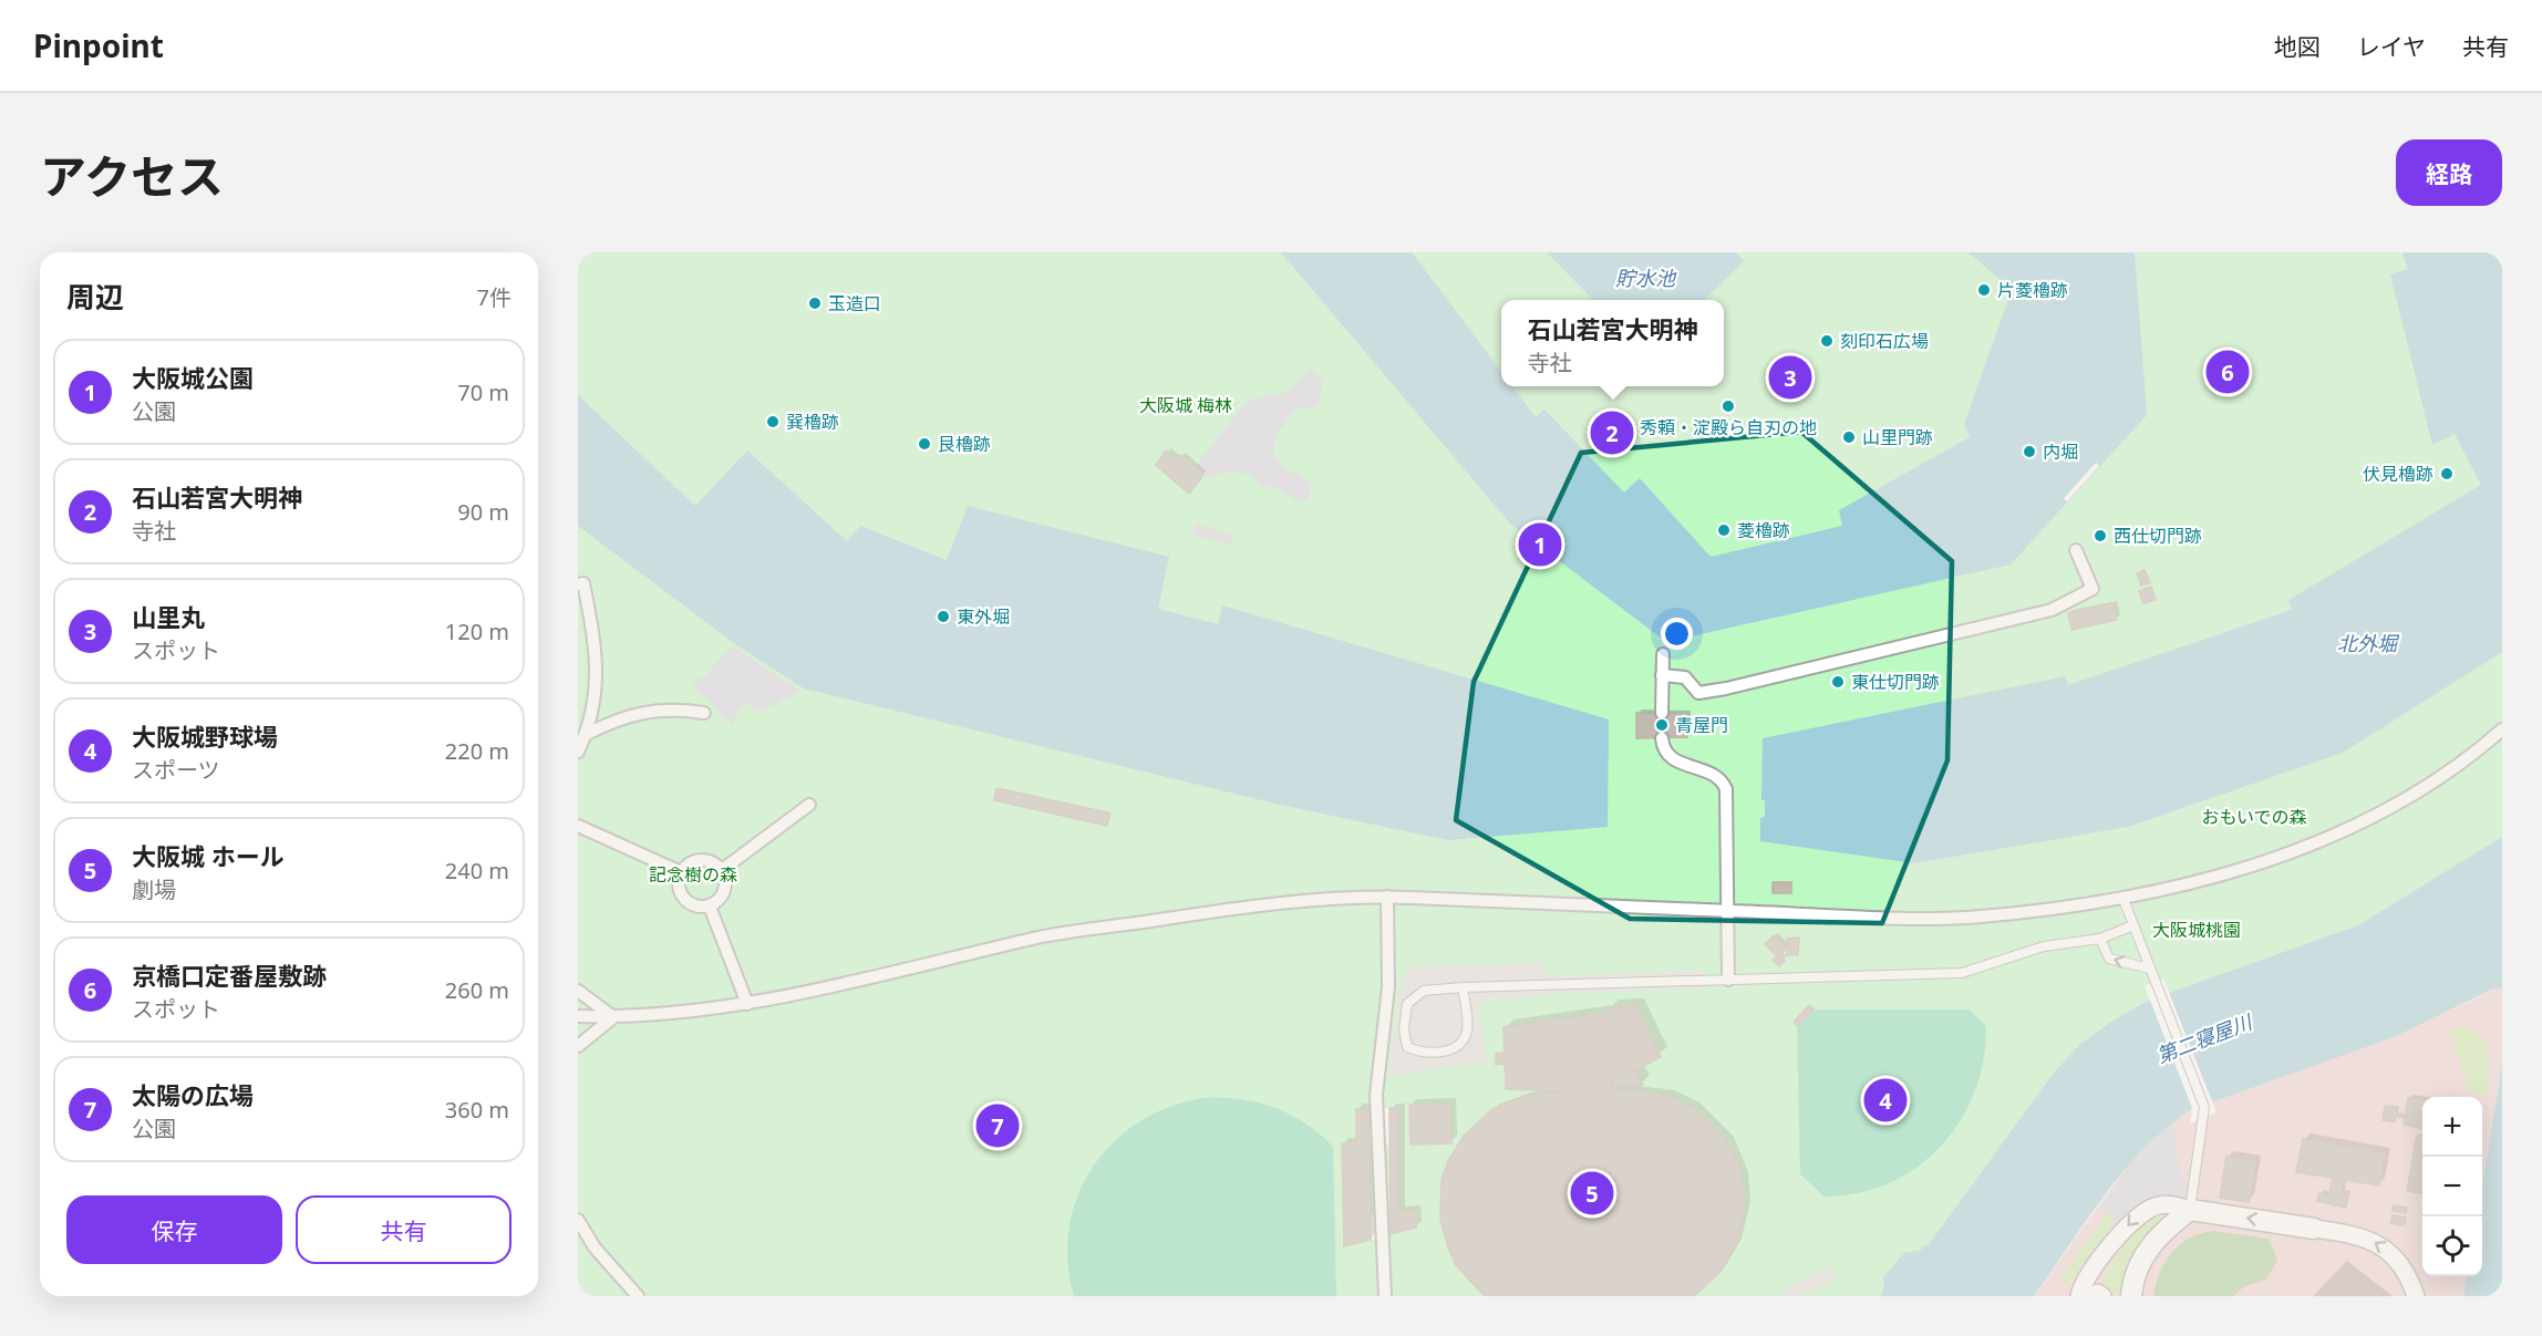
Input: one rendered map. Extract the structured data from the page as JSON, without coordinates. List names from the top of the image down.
{
  "water": ["貯水池", "北外堀", "第二寝屋川"],
  "parks": [
    "大阪城 梅林",
    "おもいでの森",
    "記念樹の森",
    "大阪城桃園"
  ],
  "places": [
    "片菱櫓跡",
    "玉造口",
    "刻印石広場",
    "秀頼・淀殿ら自刃の地",
    "巽櫓跡",
    "山里門跡",
    "艮櫓跡",
    "内堀",
    "伏見櫓跡",
    "菱櫓跡",
    "西仕切門跡",
    "東外堀",
    "東仕切門跡",
    "青屋門"
  ],
  "page": {
    "header": "Pinpoint",
    "nav": ["地図", "レイヤ", "共有"],
    "title": "アクセス",
    "buttons": [
      "経路",
      ["保存", "共有"]
    ],
    "heading": ["周辺", "7件"],
    "popup": ["石山若宮大明神", "寺社"],
    "list": [
      {
        "mark": "1",
        "name": "大阪城公園",
        "note": "公園",
        "value": "70 m"
      },
      {
        "mark": "2",
        "name": "石山若宮大明神",
        "note": "寺社",
        "value": "90 m"
      },
      {
        "mark": "3",
        "name": "山里丸",
        "note": "スポット",
        "value": "120 m"
      },
      {
        "mark": "4",
        "name": "大阪城野球場",
        "note": "スポーツ",
        "value": "220 m"
      },
      {
        "mark": "5",
        "name": "大阪城 ホール",
        "note": "劇場",
        "value": "240 m"
      },
      {
        "mark": "6",
        "name": "京橋口定番屋敷跡",
        "note": "スポット",
        "value": "260 m"
      },
      {
        "mark": "7",
        "name": "太陽の広場",
        "note": "公園",
        "value": "360 m"
      }
    ],
    "pins": [
      "6",
      "3",
      "2",
      "1",
      "4",
      "7",
      "5"
    ],
    "map_buttons": ["+", "−"]
  }
}
